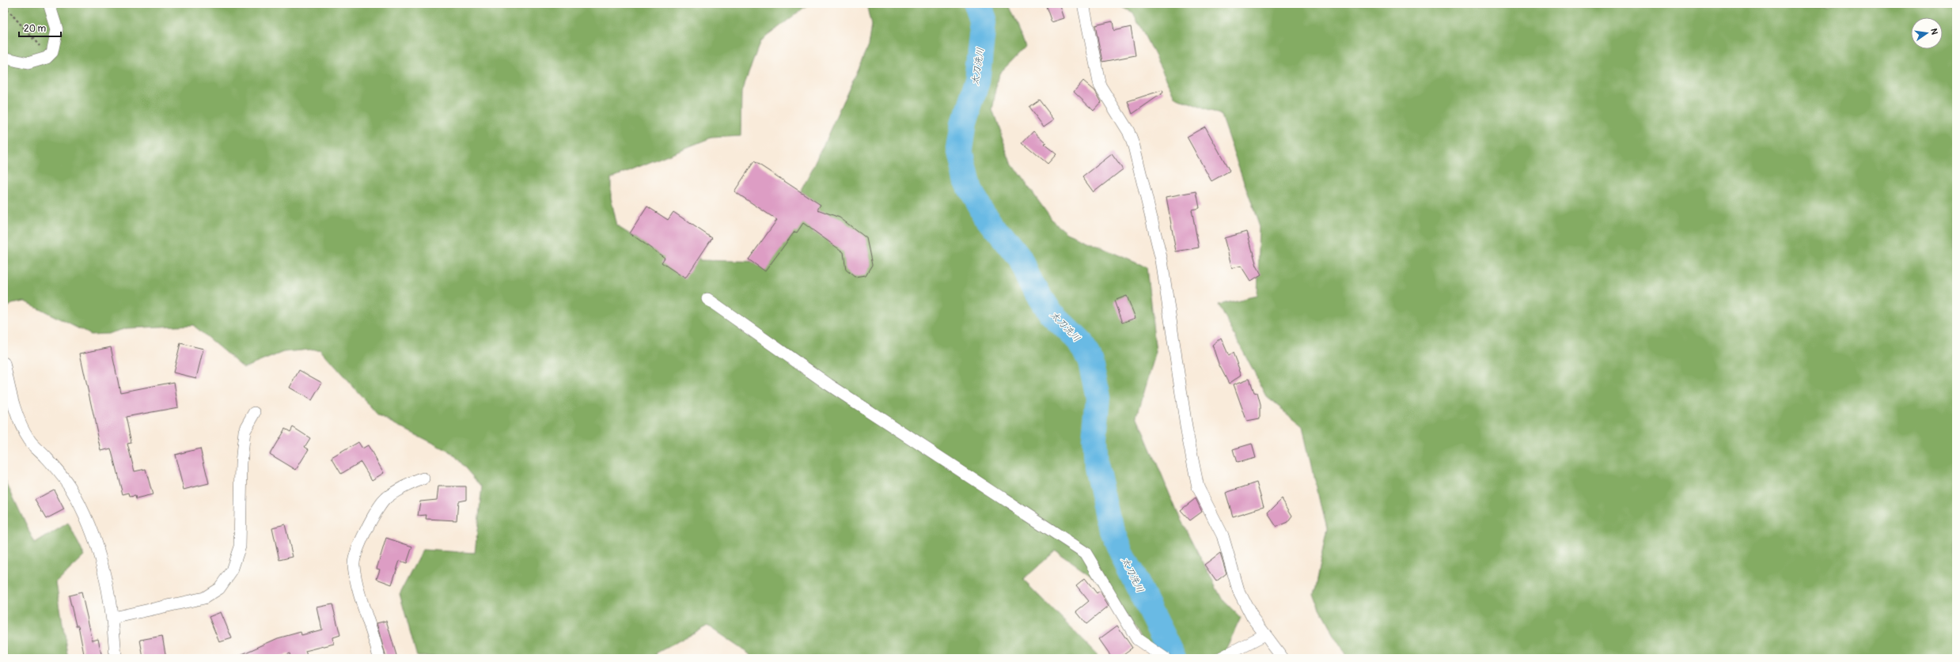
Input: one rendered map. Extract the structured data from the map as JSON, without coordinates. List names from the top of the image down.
{
  "water": ["太刀洗川"],
  "scale_bar": "20 m",
  "north": "right"
}
